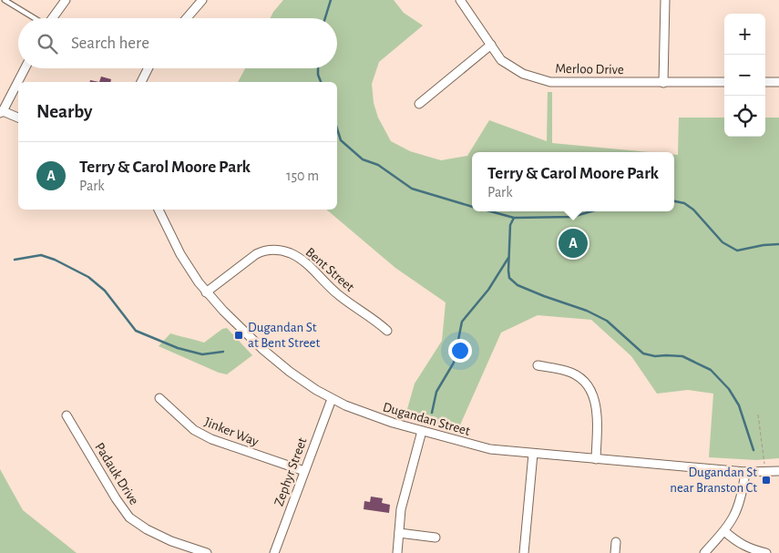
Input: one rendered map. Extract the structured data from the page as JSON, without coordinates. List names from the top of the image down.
{
  "streets": {
    "street": [
      "Merloo Drive",
      "Bent Street",
      "Dugandan Street",
      "Jinker Way",
      "Zephyr Street",
      "Padauk Drive"
    ]
  },
  "crossings": [
    ["Bent Street", "Dugandan Street"],
    ["Dugandan Street", "Zephyr Street"],
    ["Jinker Way", "Zephyr Street"]
  ],
  "places": {
    "transit": ["Dugandan St at Bent Street", "Dugandan St near Branston Ct"]
  },
  "page": {
    "map_buttons": ["+", "−"],
    "search": "Search here",
    "heading": "Nearby",
    "list": [
      {
        "mark": "A",
        "name": "Terry & Carol Moore Park",
        "note": "Park",
        "value": "150 m"
      }
    ],
    "popup": ["Terry & Carol Moore Park", "Park"],
    "pins": "A"
  }
}
